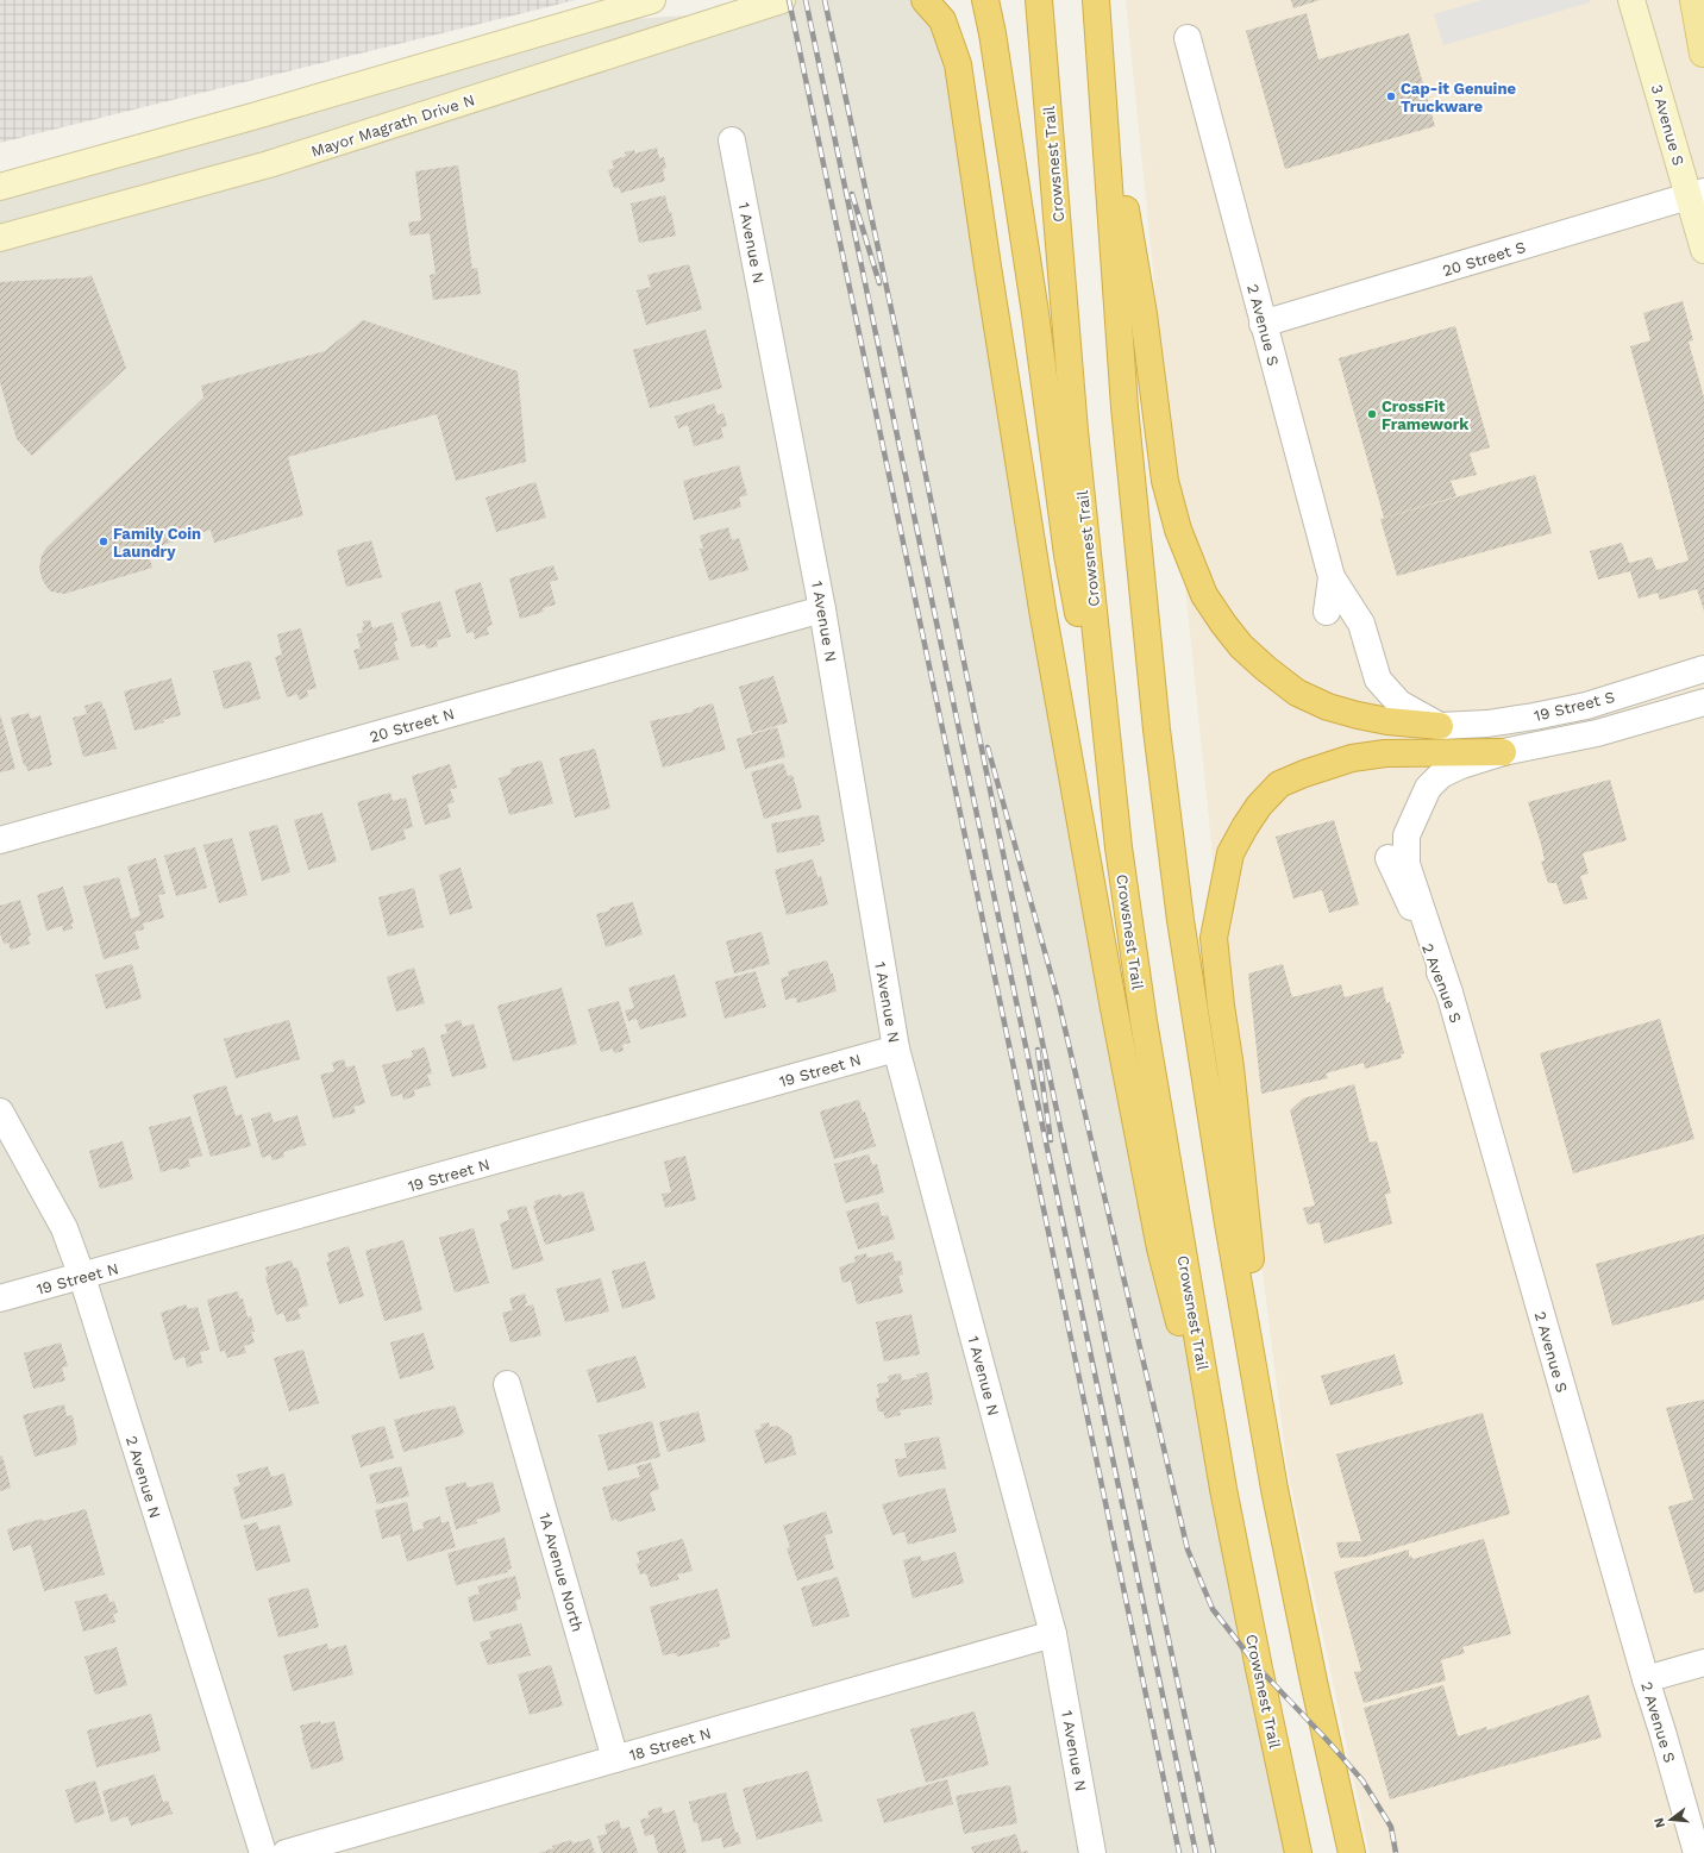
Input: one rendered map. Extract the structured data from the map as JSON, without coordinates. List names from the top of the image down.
{
  "streets": {
    "highway": ["Crowsnest Trail"],
    "main road": ["Mayor Magrath Drive N", "3 Avenue S"],
    "street": [
      "1 Avenue N",
      "20 Street S",
      "2 Avenue S",
      "19 Street S",
      "20 Street N",
      "19 Street N",
      "2 Avenue N",
      "1A Avenue North",
      "18 Street N"
    ]
  },
  "crossings": [
    ["3 Avenue S", "20 Street S"],
    ["1 Avenue N", "20 Street N"],
    ["1 Avenue N", "19 Street N"],
    ["1 Avenue N", "18 Street N"],
    ["20 Street S", "2 Avenue S"],
    ["2 Avenue S", "19 Street S"],
    ["19 Street N", "2 Avenue N"],
    ["1A Avenue North", "18 Street N"]
  ],
  "places": ["Cap-it Genuine Truckware", "CrossFit Framework", "Family Coin Laundry"],
  "north": "left"
}
